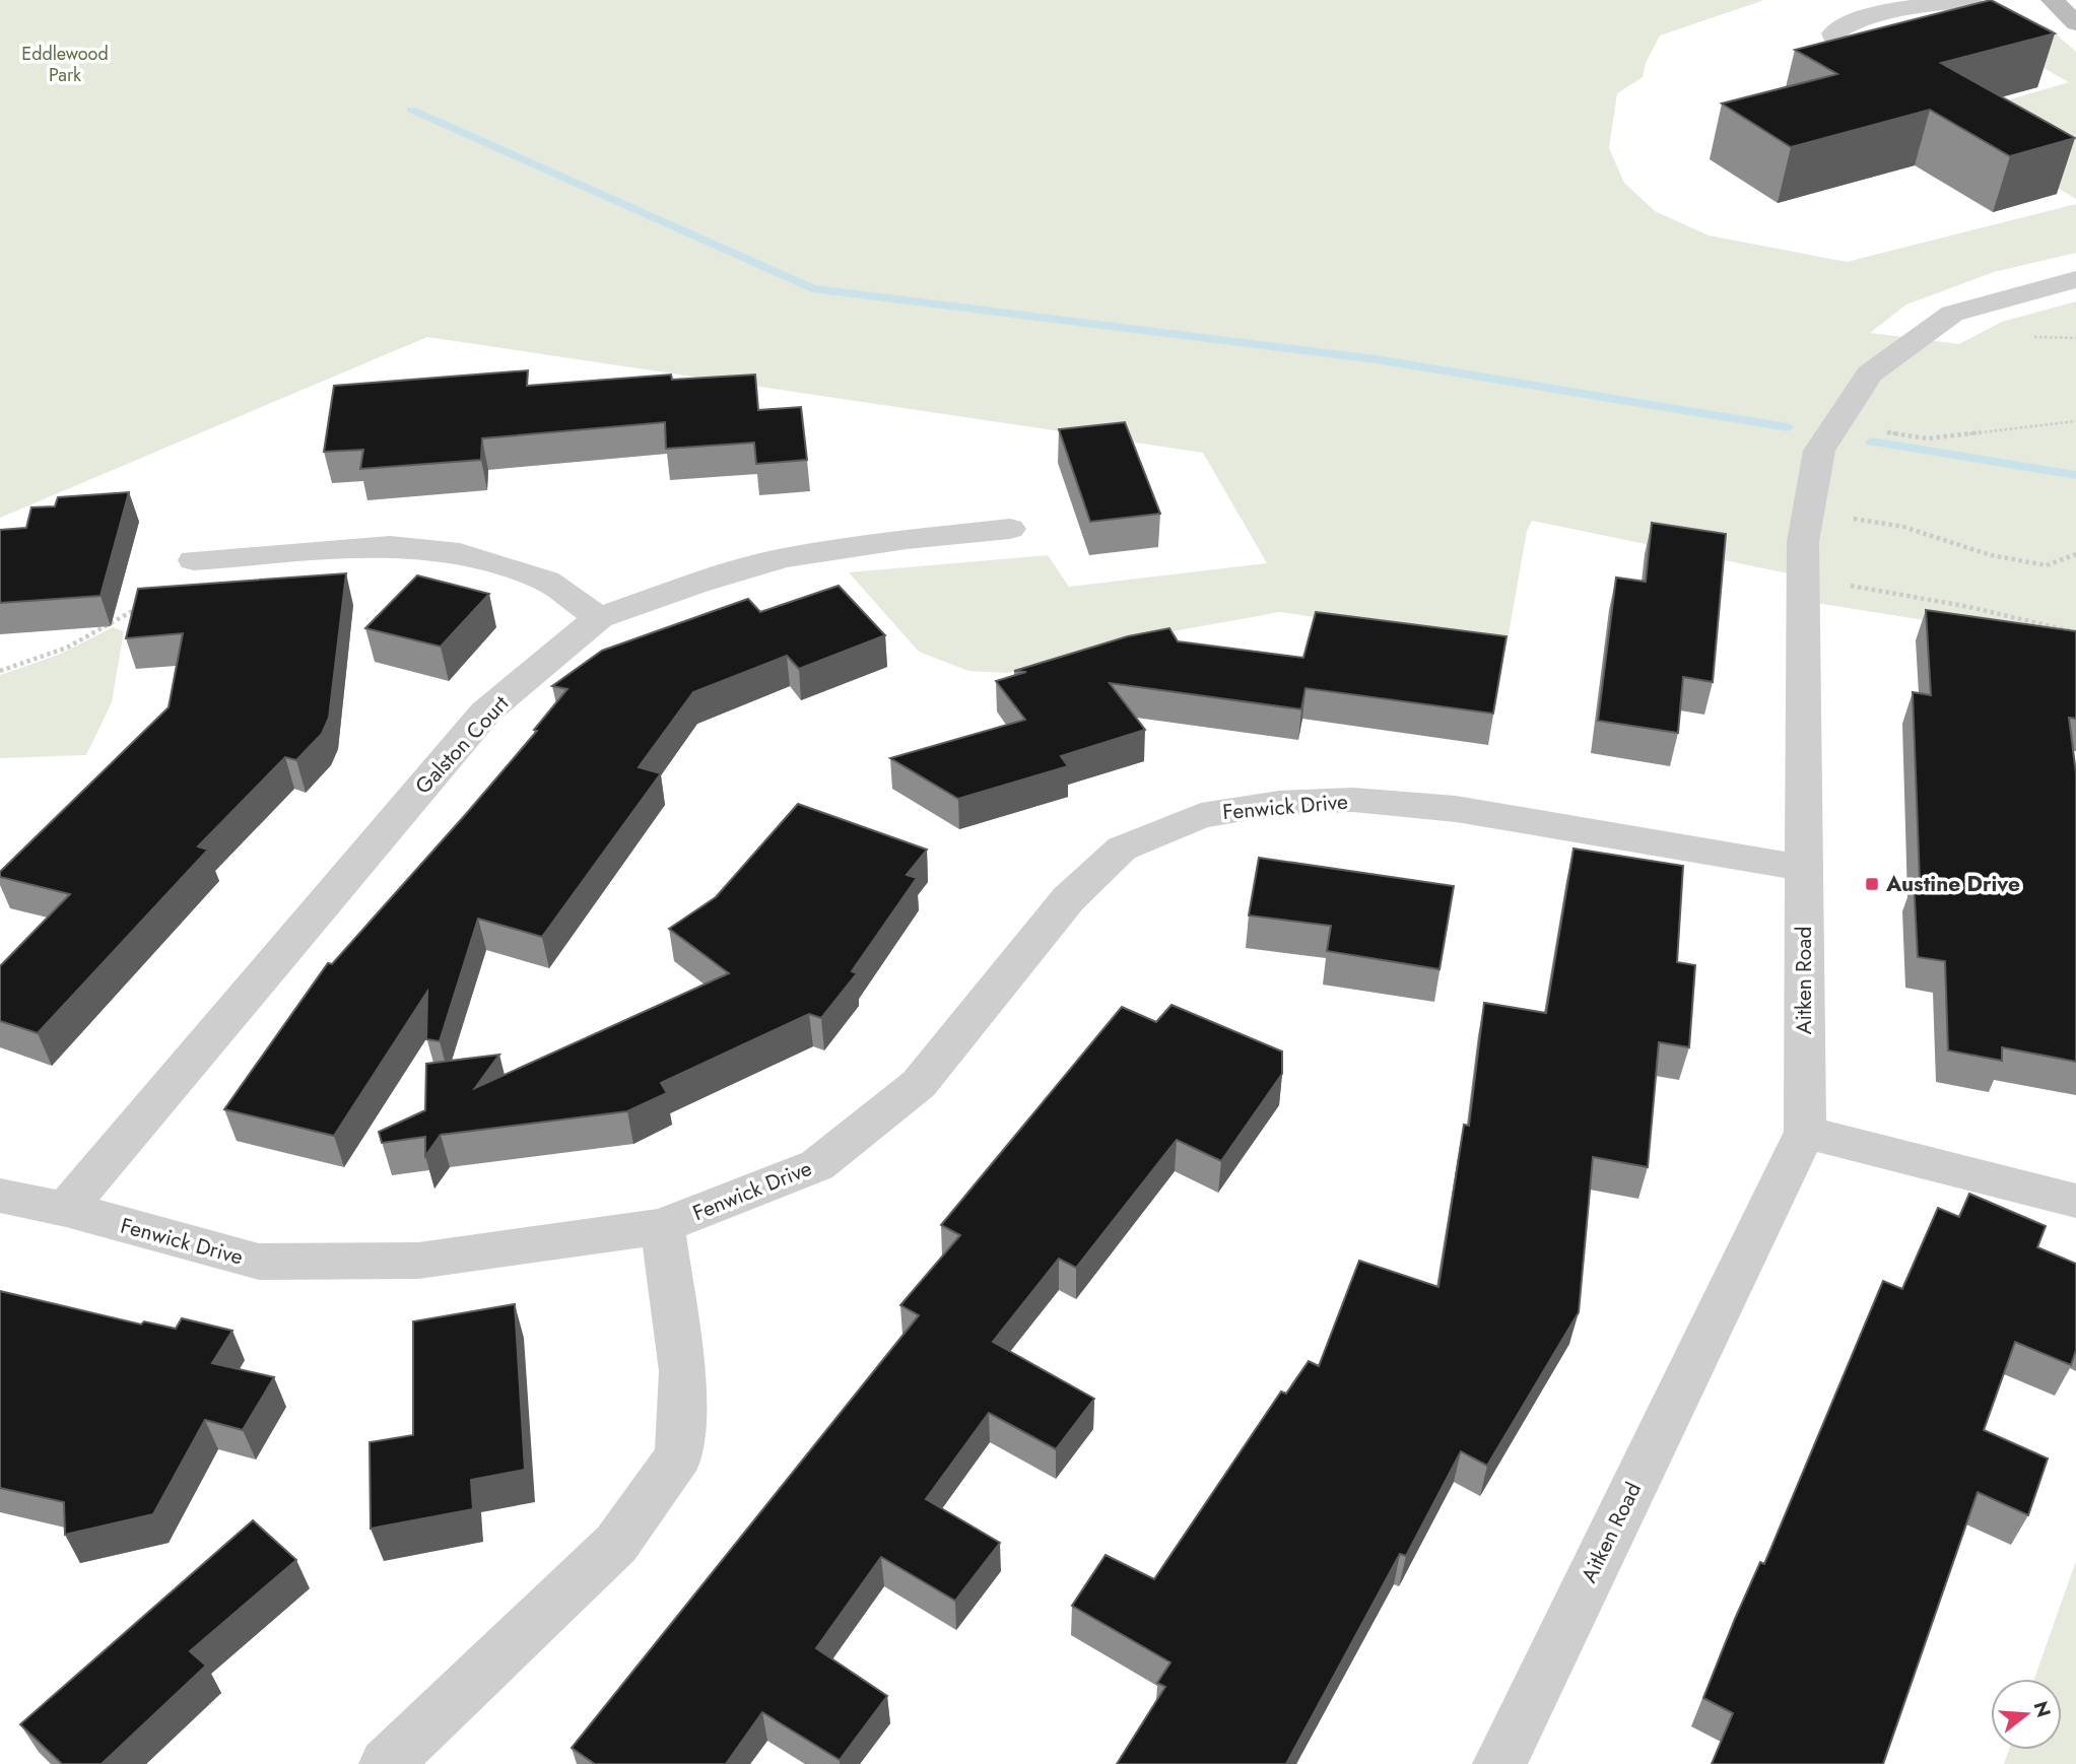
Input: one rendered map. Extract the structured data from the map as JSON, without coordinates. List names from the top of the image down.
{
  "streets": {
    "street": ["Galston Court", "Fenwick Drive", "Aitken Road"]
  },
  "crossings": [
    ["Galston Court", "Fenwick Drive"],
    ["Fenwick Drive", "Aitken Road"]
  ],
  "parks": ["Eddlewood Park"],
  "places": {
    "transit": ["Austine Drive"]
  },
  "north": "right"
}
